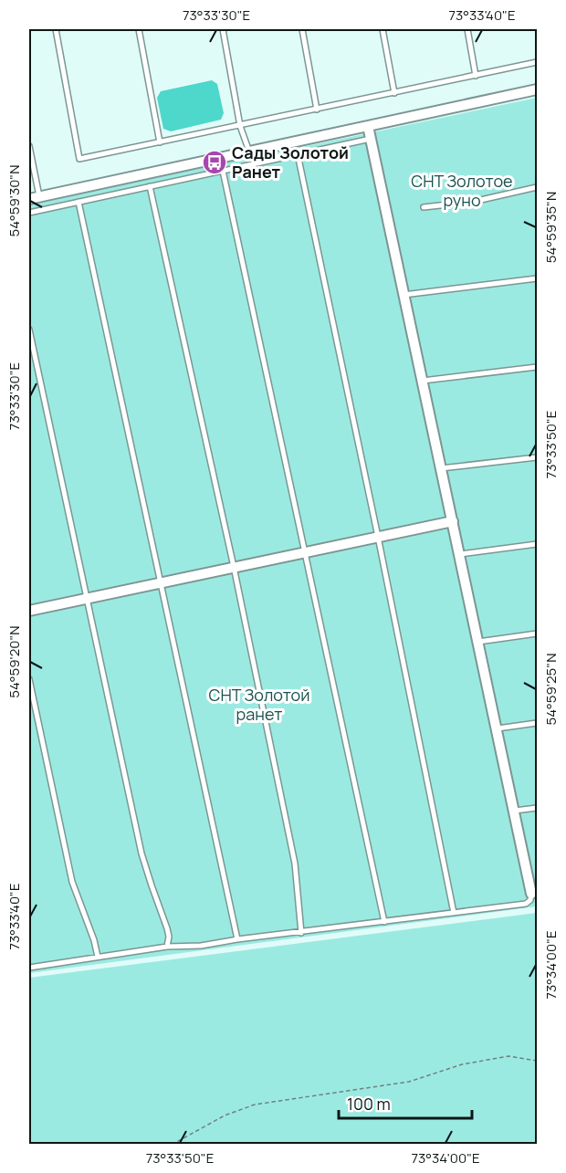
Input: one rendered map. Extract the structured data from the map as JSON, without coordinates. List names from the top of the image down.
{
  "parks": ["СНТ Золотое руно", "СНТ Золотой ранет"],
  "places": {
    "bus stop": ["Сады Золотой Ранет"]
  },
  "scale_bar": "100 m",
  "coordinates": [
    "73°33'30\"E",
    "73°33'40\"E",
    "54°59'30\"N",
    "54°59'35\"N",
    "73°33'50\"E",
    "54°59'20\"N",
    "54°59'25\"N",
    "73°34'00\"E"
  ]
}
